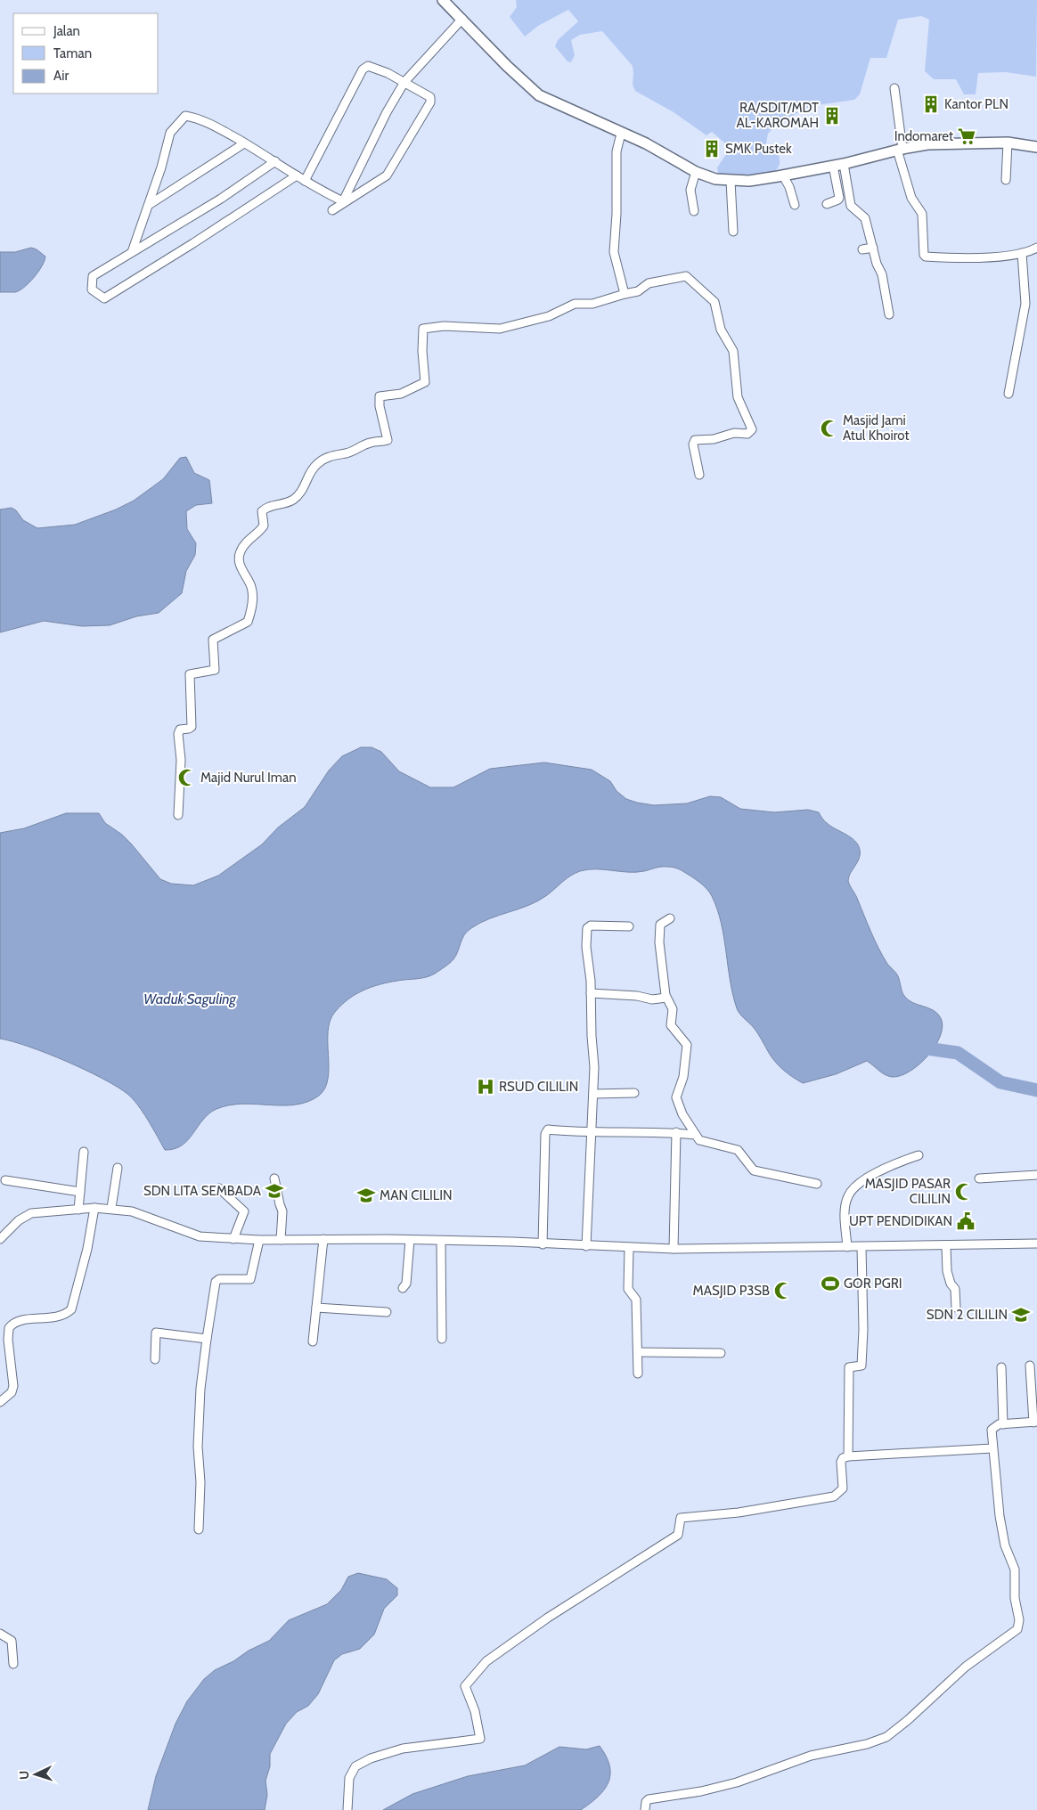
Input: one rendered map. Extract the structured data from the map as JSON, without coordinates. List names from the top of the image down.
{
  "water": ["Waduk Saguling"],
  "places": {
    "building": ["Kantor PLN", "RA/SDIT/MDT AL-KAROMAH", "SMK Pustek"],
    "supermarket": ["Indomaret"],
    "mosque": [
      "Masjid Jami Atul Khoirot",
      "Majid Nurul Iman",
      "MASJID PASAR CILILIN",
      "MASJID P3SB"
    ],
    "hospital": ["RSUD CILILIN"],
    "school or university": ["SDN LITA SEMBADA", "MAN CILILIN", "SDN 2 CILILIN"],
    "public building": ["UPT PENDIDIKAN"],
    "sports": ["GOR PGRI"]
  },
  "legend": ["Jalan", "Taman", "Air"],
  "north": "left"
}
